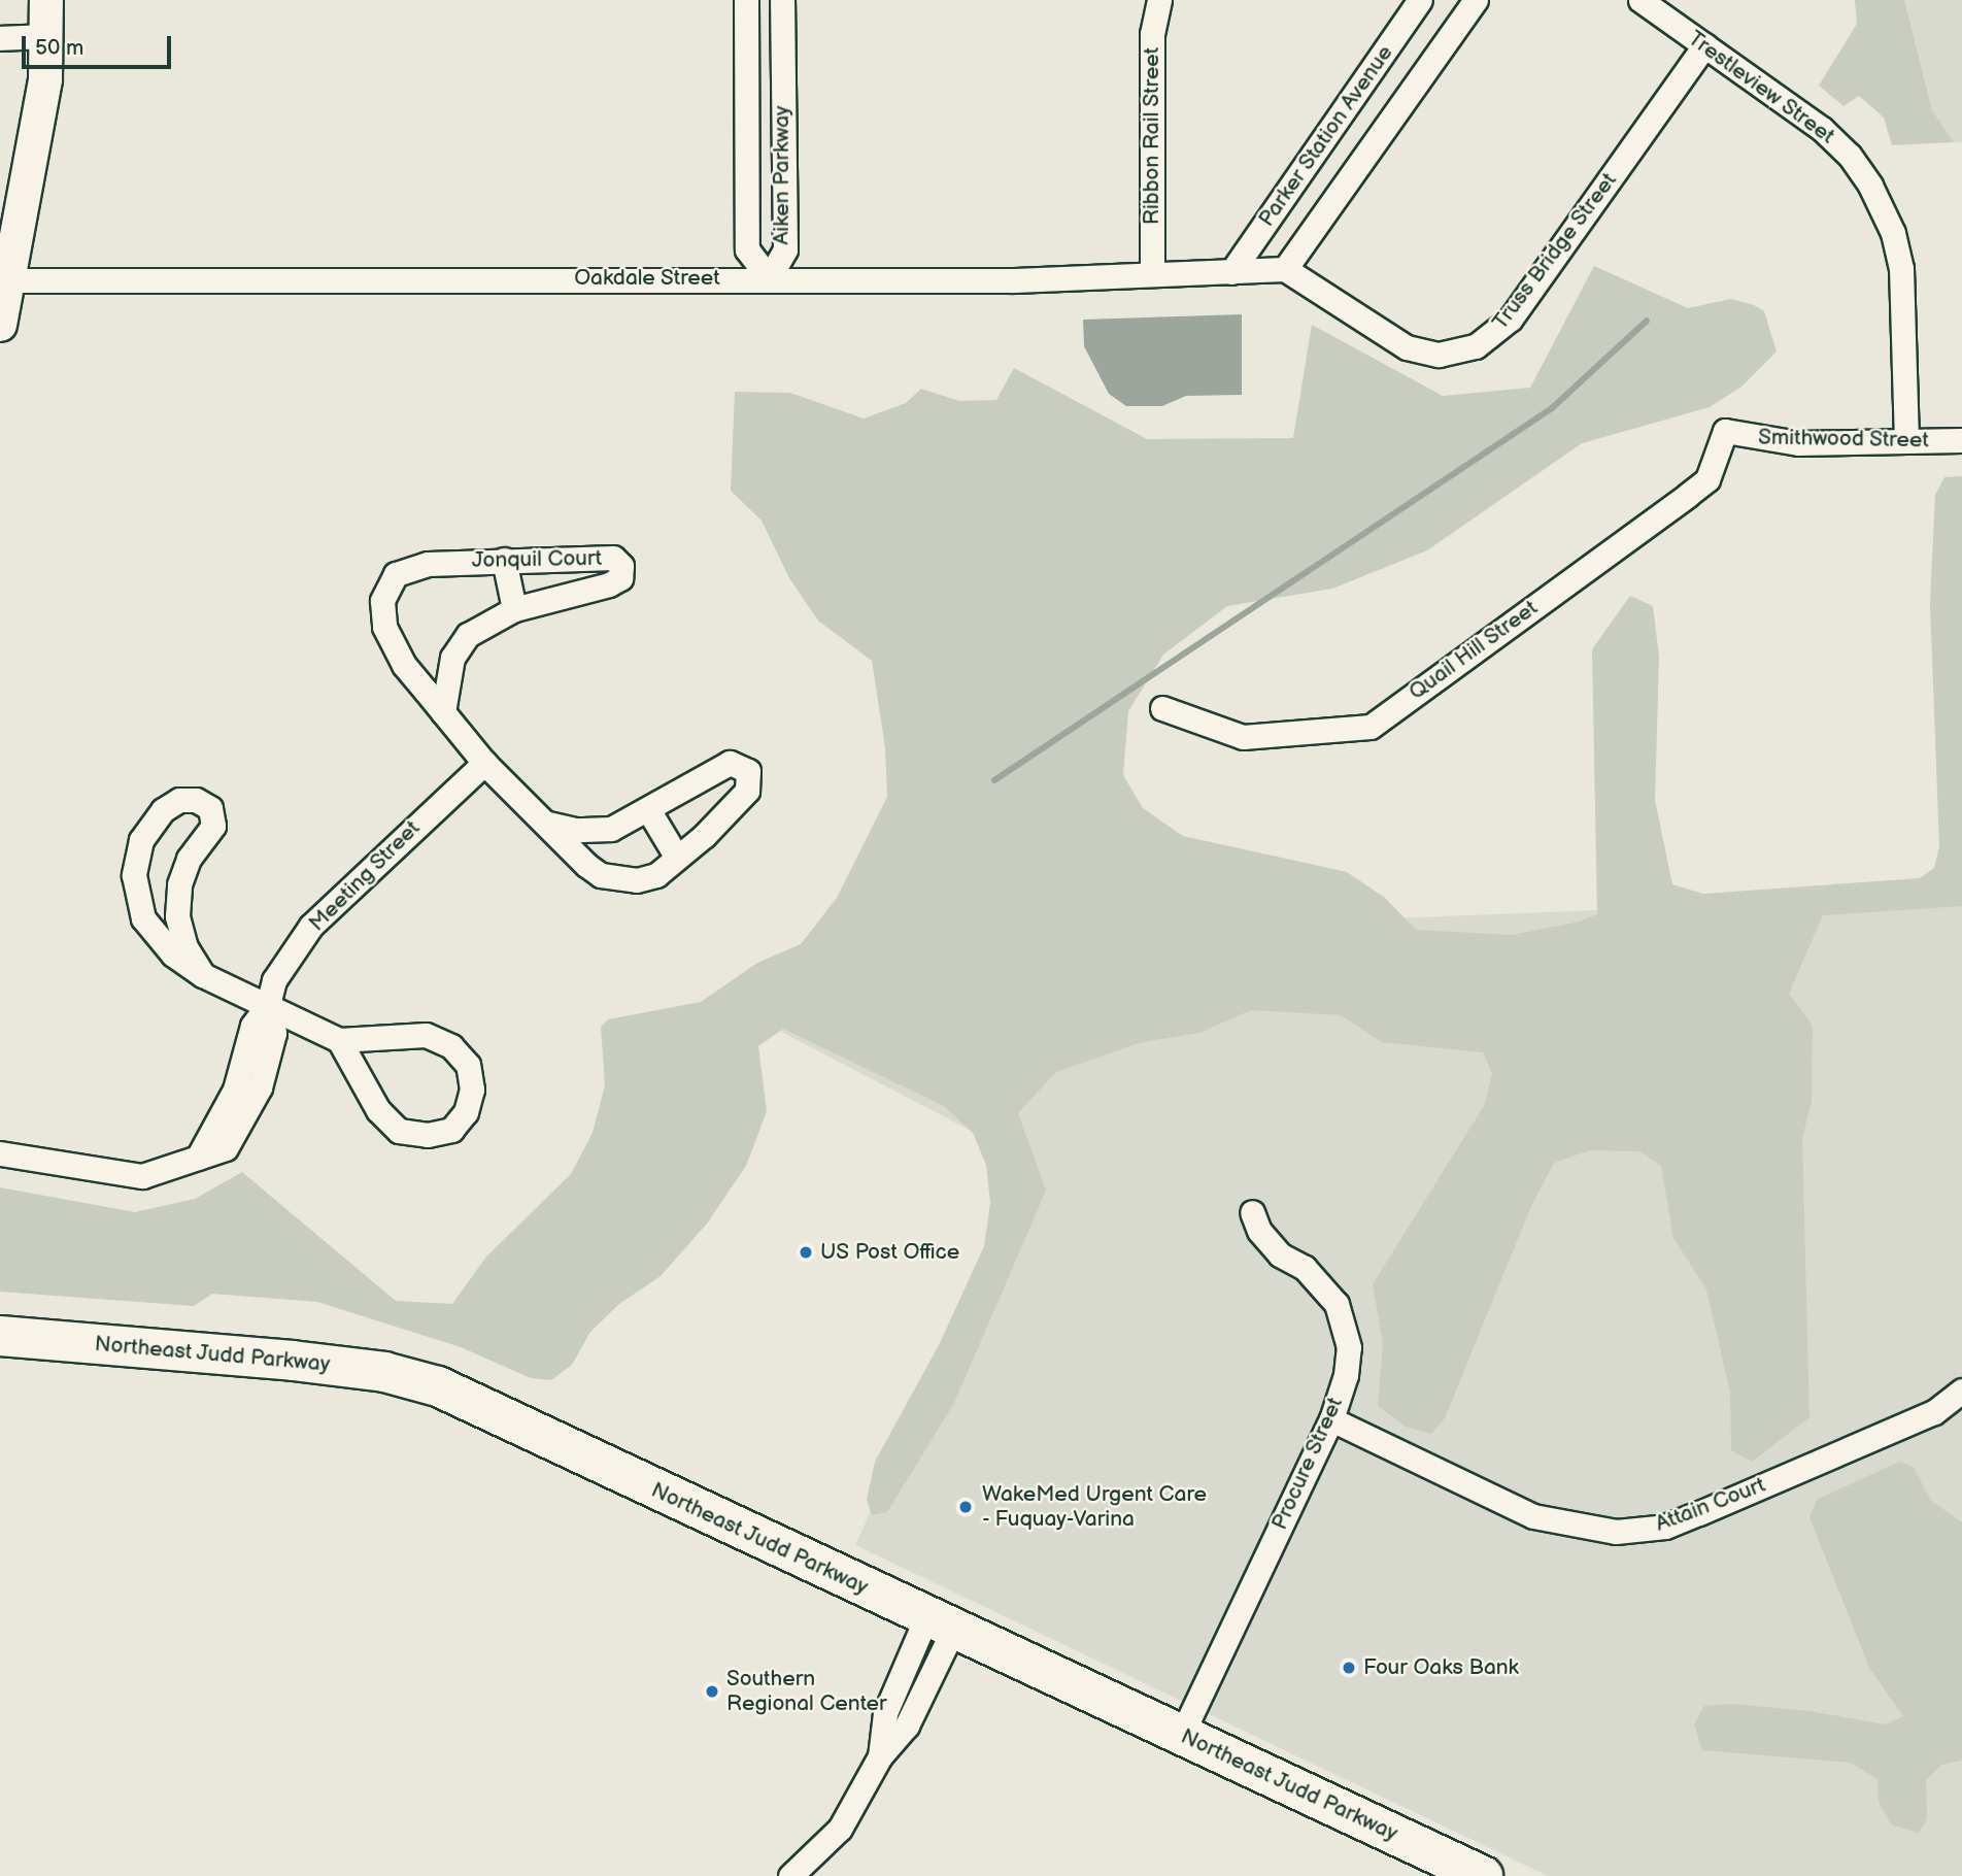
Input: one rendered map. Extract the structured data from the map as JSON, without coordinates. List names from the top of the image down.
{
  "streets": {
    "highway": ["Northeast Judd Parkway"],
    "street": [
      "Trestleview Street",
      "Ribbon Rail Street",
      "Parker Station Avenue",
      "Aiken Parkway",
      "Truss Bridge Street",
      "Oakdale Street",
      "Smithwood Street",
      "Jonquil Court",
      "Quail Hill Street",
      "Meeting Street",
      "Procure Street",
      "Attain Court"
    ]
  },
  "crossings": [
    ["Trestleview Street", "Truss Bridge Street"],
    ["Trestleview Street", "Smithwood Street"],
    ["Ribbon Rail Street", "Oakdale Street"],
    ["Parker Station Avenue", "Truss Bridge Street"],
    ["Parker Station Avenue", "Oakdale Street"],
    ["Aiken Parkway", "Oakdale Street"],
    ["Truss Bridge Street", "Oakdale Street"],
    ["Smithwood Street", "Quail Hill Street"],
    ["Jonquil Court", "Meeting Street"],
    ["Northeast Judd Parkway", "Procure Street"],
    ["Procure Street", "Attain Court"]
  ],
  "places": [
    "US Post Office",
    "WakeMed Urgent Care - Fuquay-Varina",
    "Four Oaks Bank",
    "Southern Regional Center"
  ],
  "scale_bar": "50 m"
}
